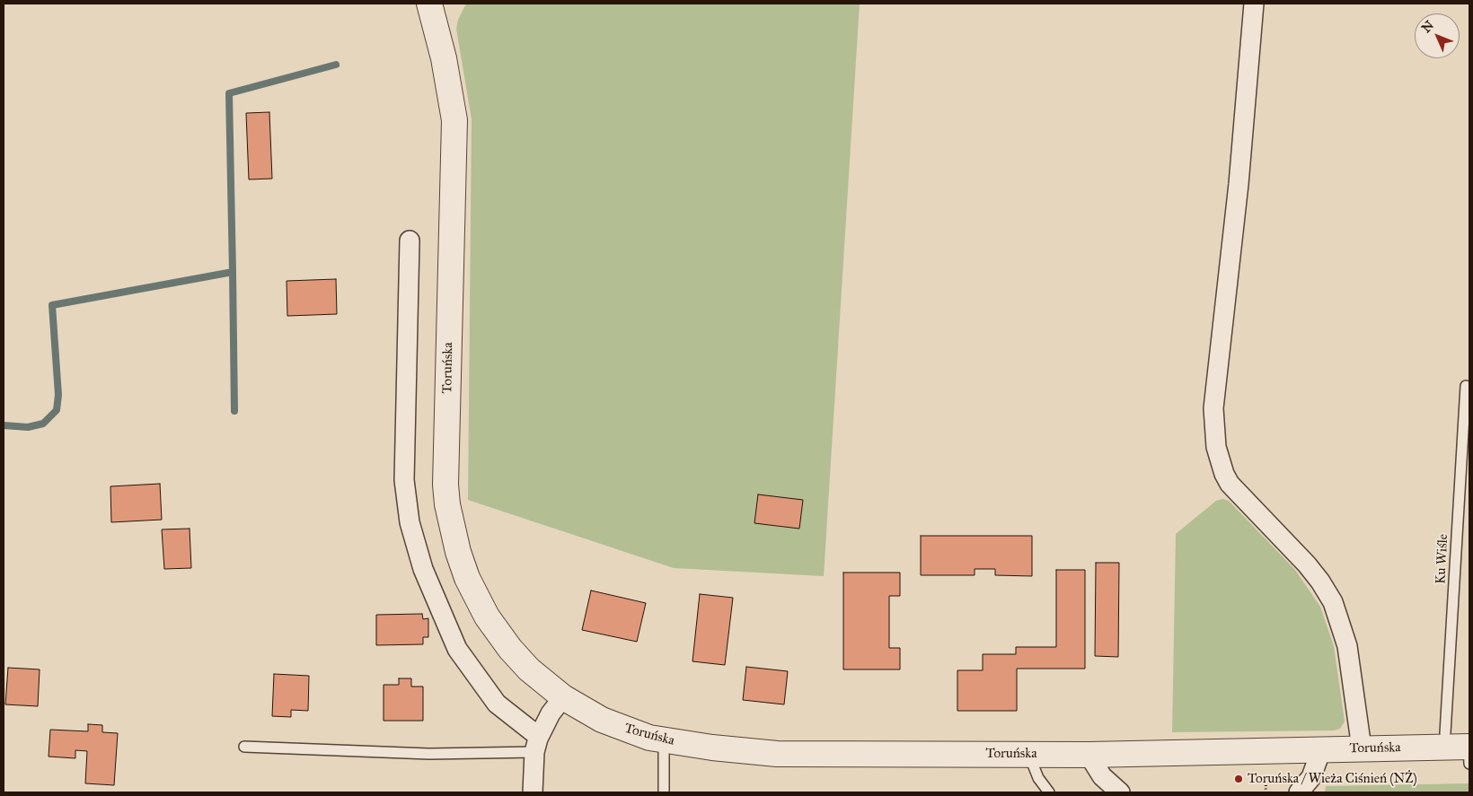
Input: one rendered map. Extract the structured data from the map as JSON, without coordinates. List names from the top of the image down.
{
  "streets": {
    "street": ["Toruńska"],
    "lane": ["Ku Wiśle"]
  },
  "places": ["Toruńska / Wieża Ciśnień (NŻ)"],
  "north": "top left"
}
